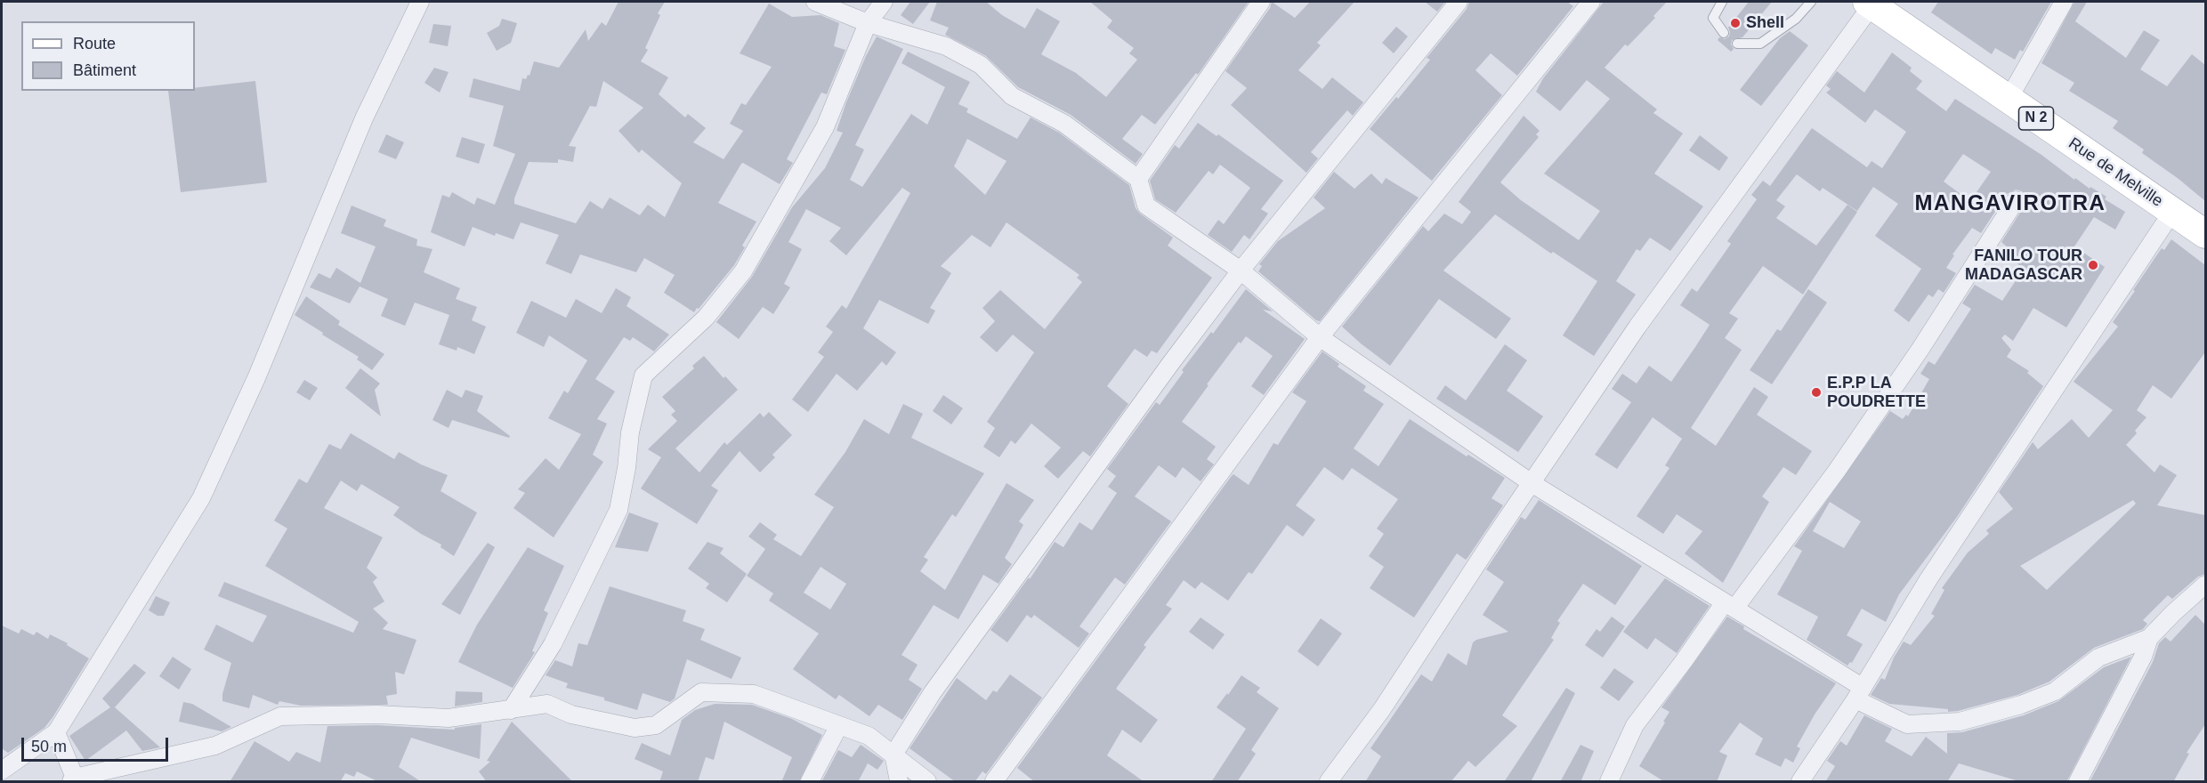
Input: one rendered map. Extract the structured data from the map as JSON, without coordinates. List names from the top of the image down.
{
  "streets": {
    "main road": ["N 2", "Rue de Melville"]
  },
  "districts": ["MANGAVIROTRA"],
  "places": ["Shell", "FANILO TOUR MADAGASCAR", "E.P.P LA POUDRETTE"],
  "legend": ["Route", "Bâtiment"],
  "scale_bar": "50 m"
}
